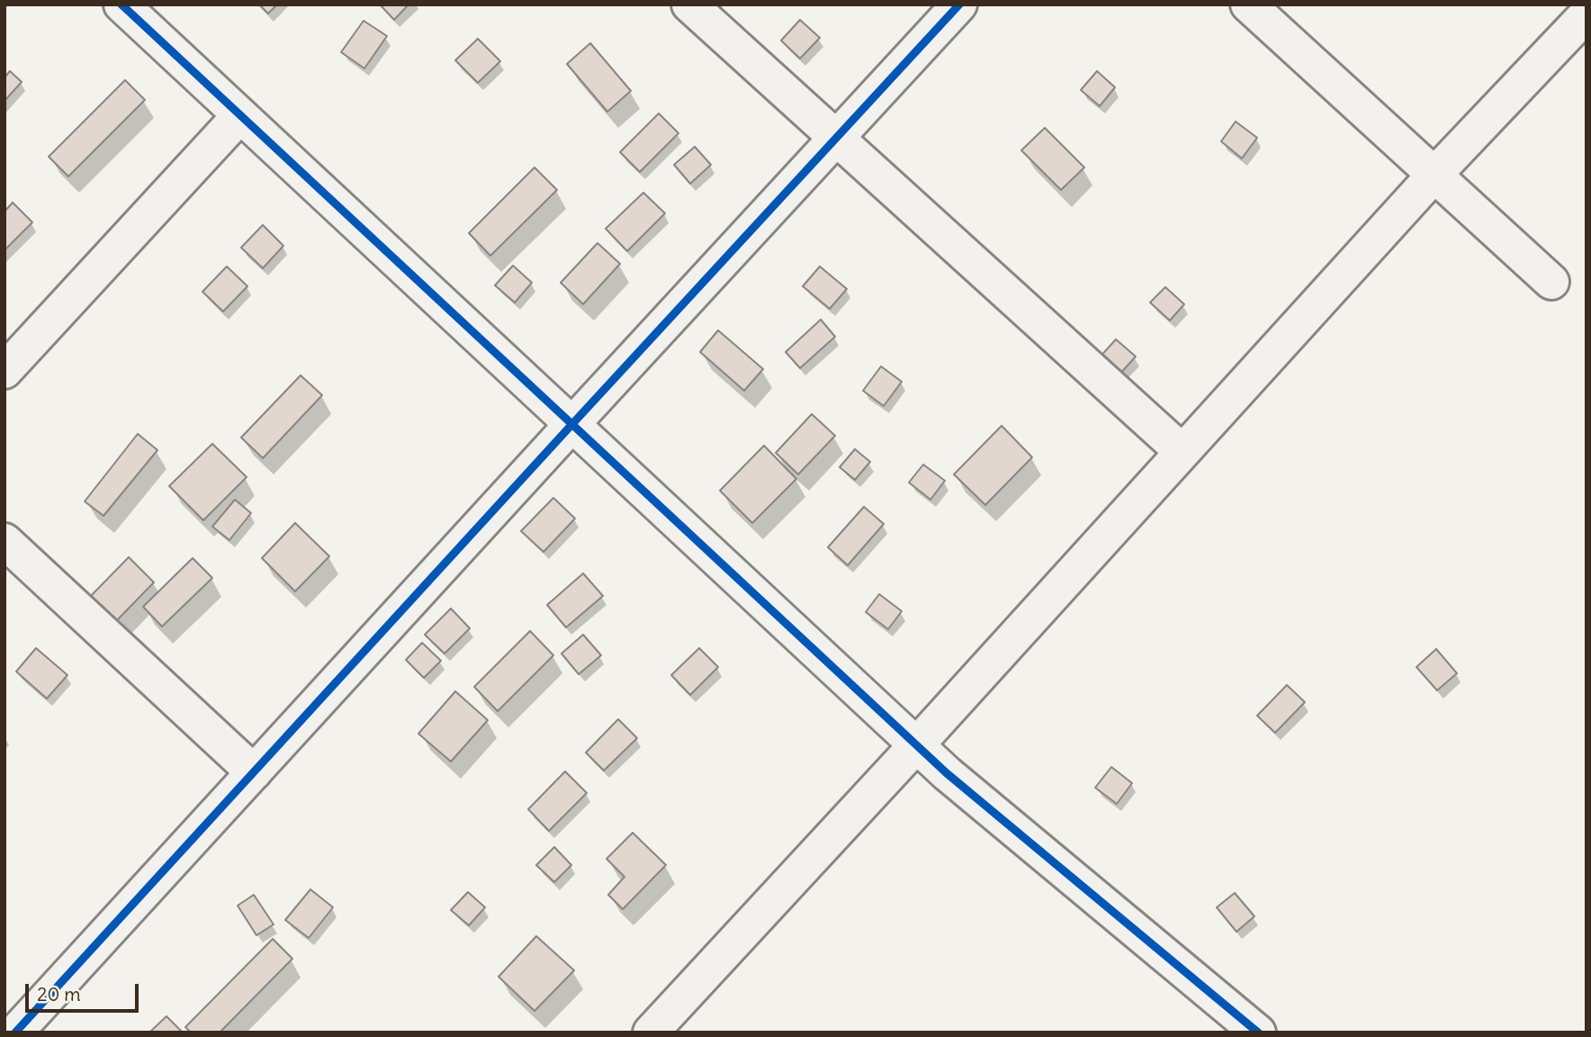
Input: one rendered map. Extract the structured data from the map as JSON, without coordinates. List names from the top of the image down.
{
  "scale_bar": "20 m"
}
